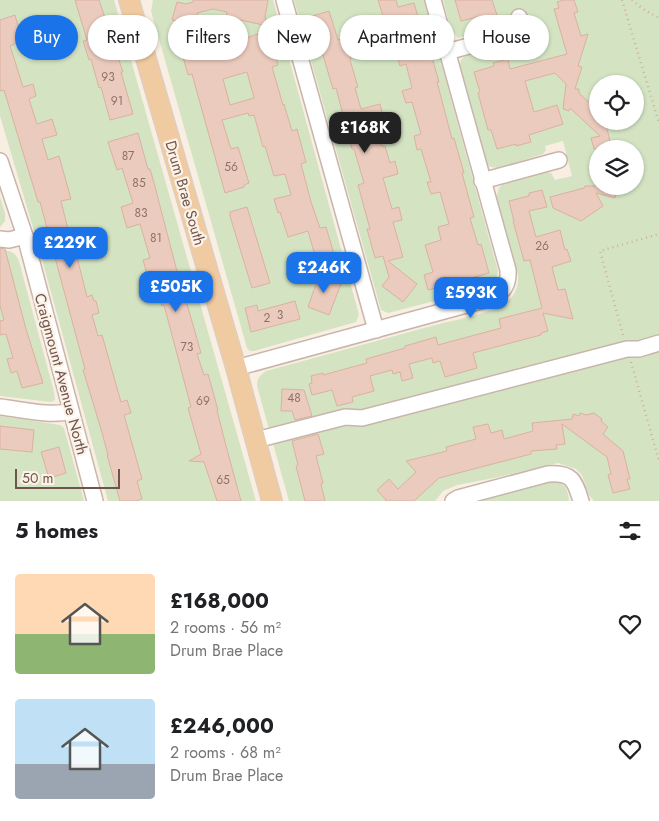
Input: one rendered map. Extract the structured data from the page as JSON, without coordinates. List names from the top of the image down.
{
  "streets": {
    "main road": ["Drum Brae South"],
    "street": ["Craigmount Avenue North"]
  },
  "house_numbers": [
    "93",
    "91",
    "87",
    "56",
    "85",
    "83",
    "81",
    "26",
    "3",
    "2",
    "73",
    "48",
    "69",
    "65"
  ],
  "scale_bar": "50 m",
  "page": {
    "chip": [
      "Buy",
      "Rent",
      "Filters",
      "New",
      "Apartment",
      "House"
    ],
    "price": [
      "£168K",
      "£229K",
      "£246K",
      "£505K",
      "£593K"
    ],
    "scale": "50 m",
    "heading": "5 homes",
    "list": [
      {
        "name": "£168,000",
        "note": "2 rooms · 56 m² · Drum Brae Place"
      },
      {
        "name": "£246,000",
        "note": "2 rooms · 68 m² · Drum Brae Place"
      }
    ]
  }
}
